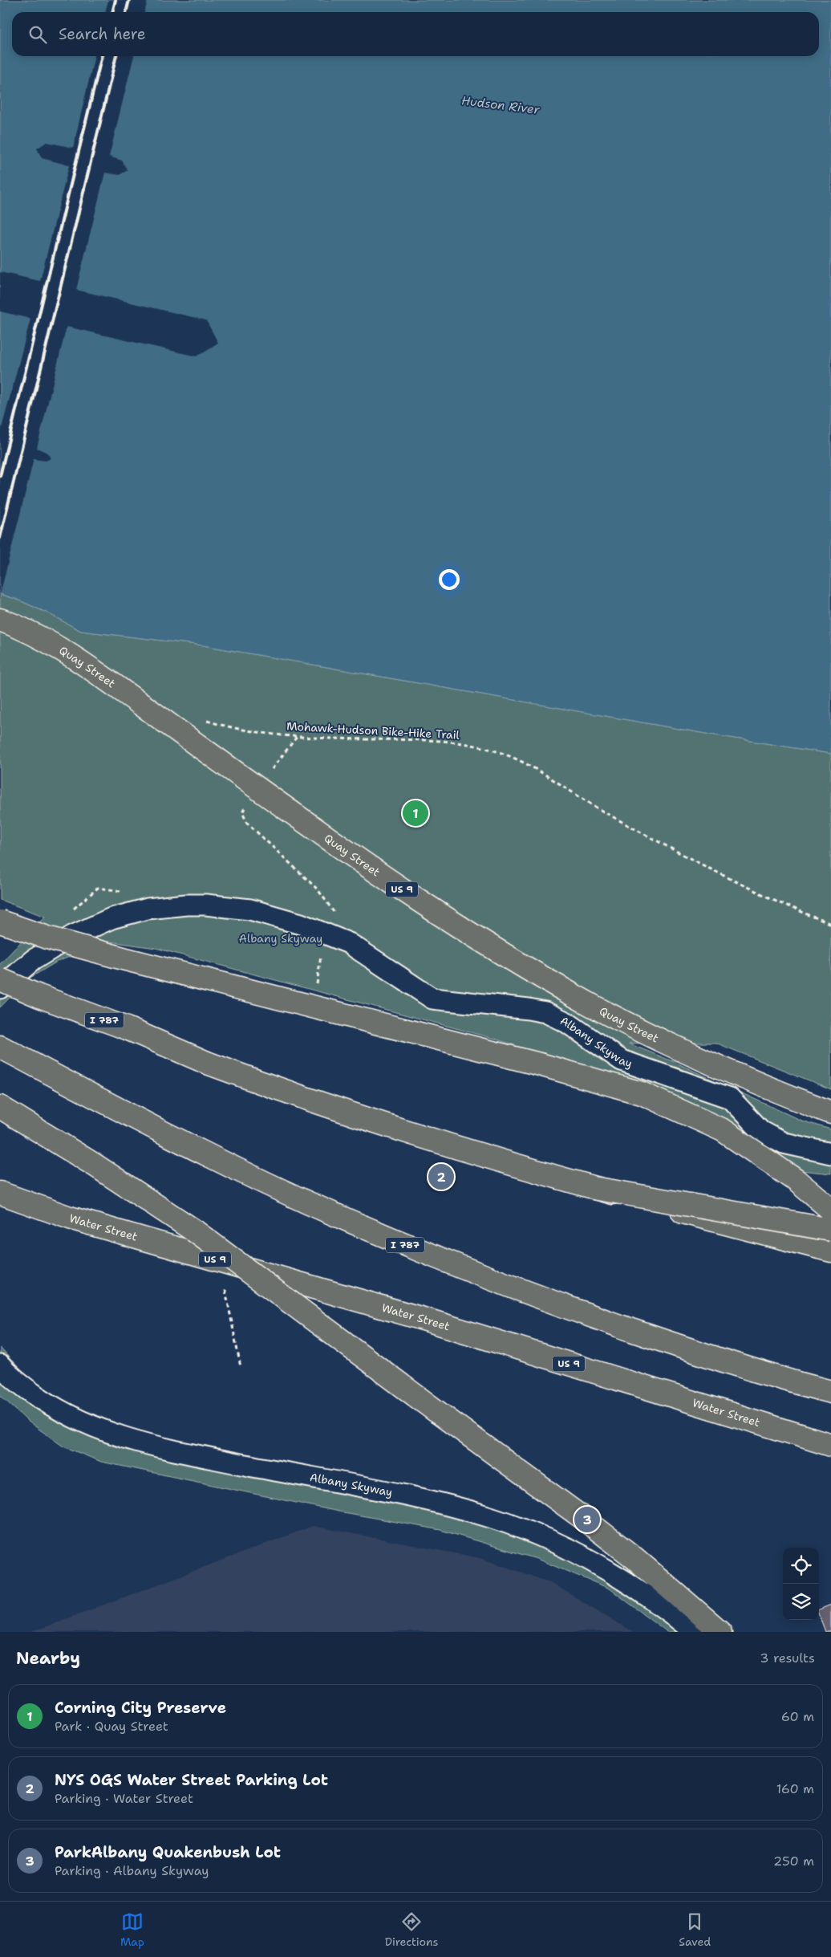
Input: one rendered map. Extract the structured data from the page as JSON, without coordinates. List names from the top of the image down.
{
  "streets": {
    "main road": [
      "Quay Street",
      "US 9",
      "I 787",
      "Water Street"
    ],
    "street": ["Albany Skyway"],
    "path": ["Mohawk-Hudson Bike-Hike Trail"]
  },
  "water": ["Hudson River"],
  "parks": ["Albany Skyway"],
  "page": {
    "search": "Search here",
    "pins": ["1", "2", "3"],
    "heading": ["Nearby", "3 results"],
    "list": [
      {
        "mark": "1",
        "name": "Corning City Preserve",
        "note": "Park · Quay Street",
        "value": "60 m"
      },
      {
        "mark": "2",
        "name": "NYS OGS Water Street Parking Lot",
        "note": "Parking · Water Street",
        "value": "160 m"
      },
      {
        "mark": "3",
        "name": "ParkAlbany Quakenbush Lot",
        "note": "Parking · Albany Skyway",
        "value": "250 m"
      }
    ],
    "nav": ["Map", "Directions", "Saved"]
  }
}
